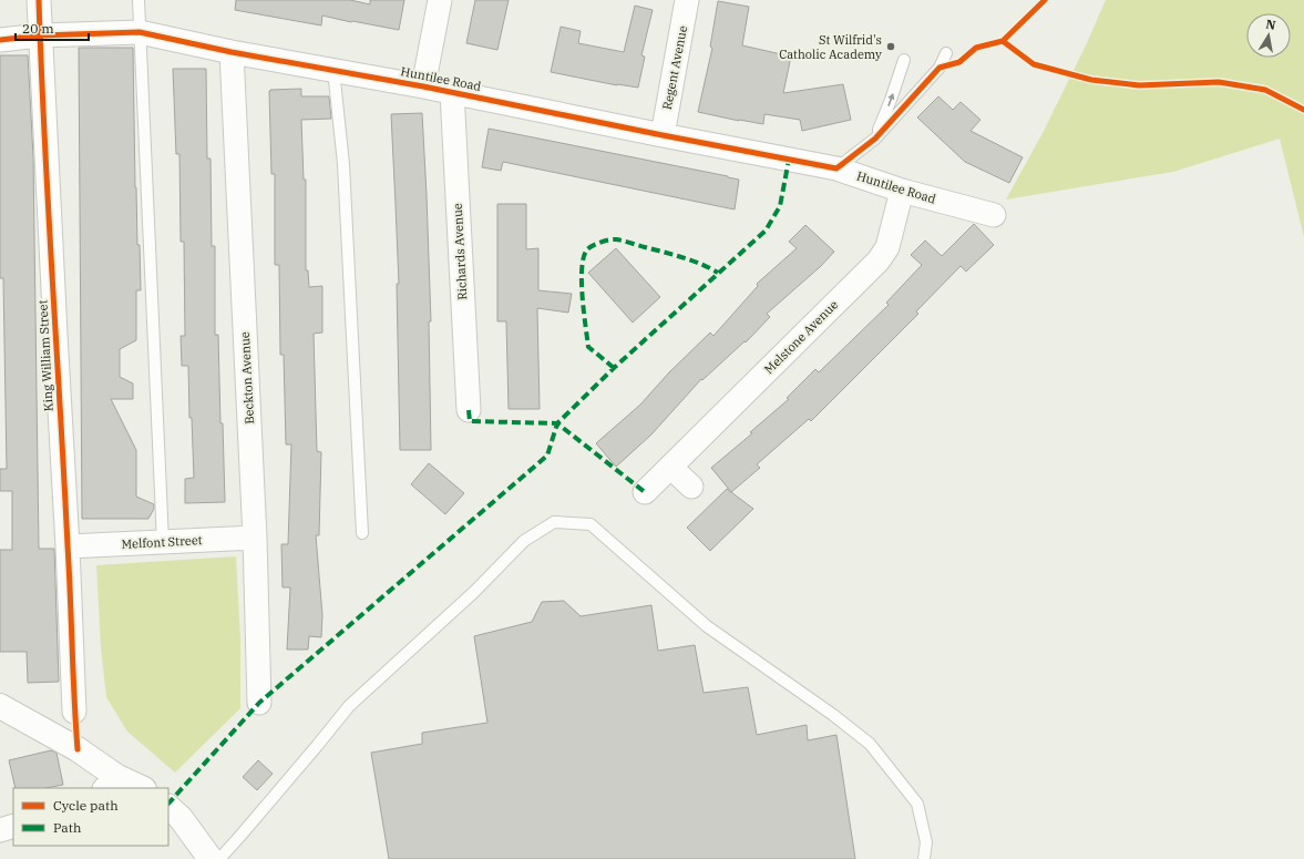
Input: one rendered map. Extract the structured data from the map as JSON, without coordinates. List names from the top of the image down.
{
  "streets": {
    "street": [
      "Regent Avenue",
      "Huntilee Road",
      "Richards Avenue",
      "Melstone Avenue",
      "King William Street",
      "Beckton Avenue",
      "Melfont Street"
    ]
  },
  "crossings": [
    ["Regent Avenue", "Huntilee Road"],
    ["Huntilee Road", "Richards Avenue"],
    ["Huntilee Road", "Melstone Avenue"],
    ["Huntilee Road", "King William Street"],
    ["Huntilee Road", "Beckton Avenue"],
    ["King William Street", "Melfont Street"],
    ["Beckton Avenue", "Melfont Street"]
  ],
  "places": ["St Wilfrid's Catholic Academy"],
  "legend": ["Cycle path", "Path"],
  "scale_bar": "20 m",
  "north": "top"
}
